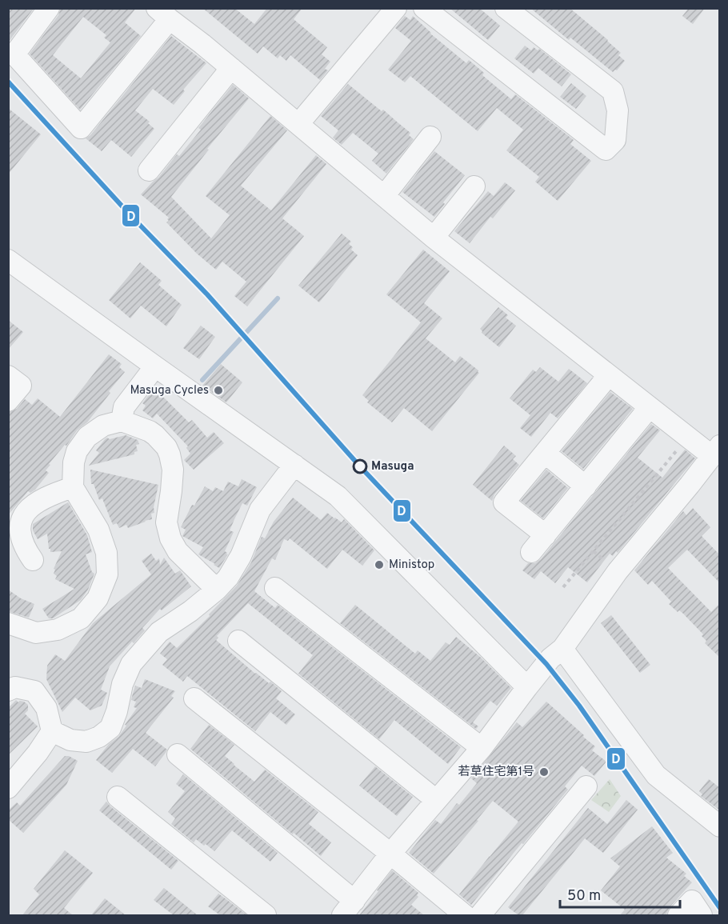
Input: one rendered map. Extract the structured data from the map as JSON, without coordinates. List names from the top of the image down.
{
  "places": [
    "Masuga Cycles",
    "Masuga",
    "Ministop",
    "若草住宅第1号"
  ],
  "lines": ["transit line D"],
  "scale_bar": "50 m"
}
